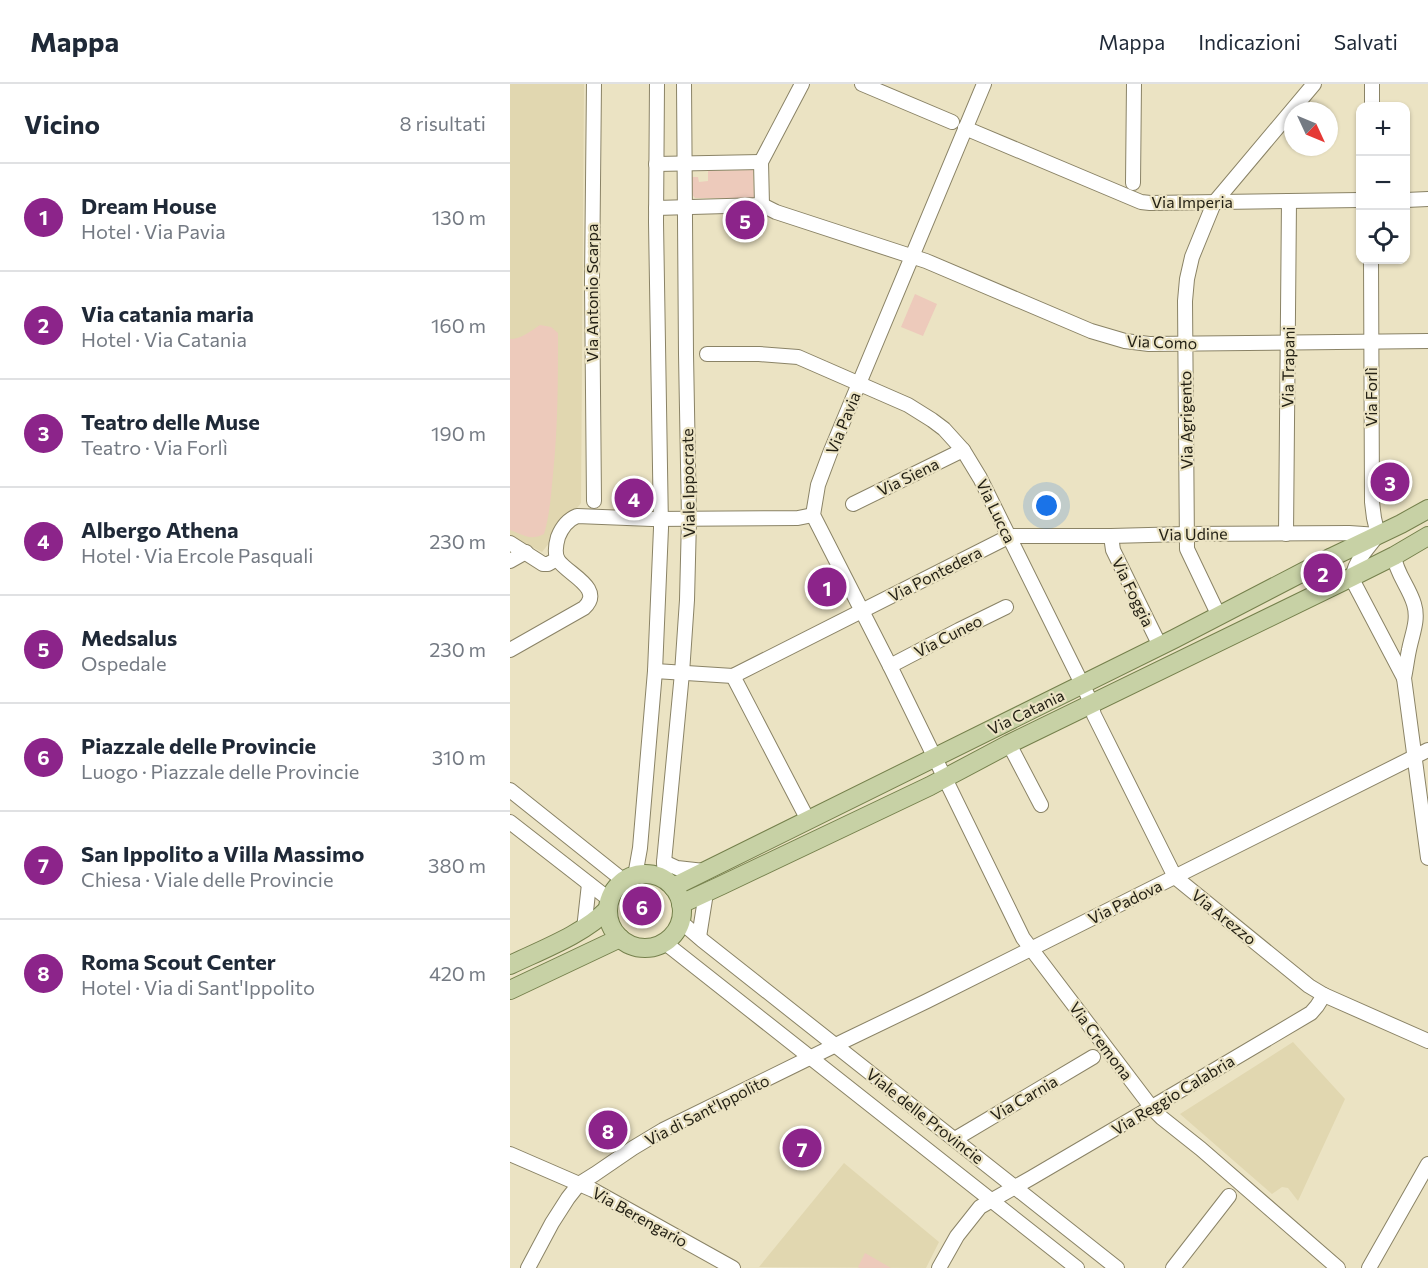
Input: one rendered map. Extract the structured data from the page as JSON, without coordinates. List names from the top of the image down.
{
  "streets": {
    "main road": ["Via Catania"],
    "street": [
      "Via Imperia",
      "Via Antonio Scarpa",
      "Via Como",
      "Via Trapani",
      "Via Forlì",
      "Via Agrigento",
      "Via Pavia",
      "Via Siena",
      "Viale Ippocrate",
      "Via Lucca",
      "Via Udine",
      "Via Pontedera",
      "Via Foggia",
      "Via Cuneo",
      "Via Padova",
      "Via Arezzo",
      "Via Cremona",
      "Via Reggio Calabria",
      "Via Carnia",
      "Via di Sant'Ippolito",
      "Viale delle Provincie",
      "Via Berengario"
    ]
  },
  "crossings": [
    ["Via Imperia", "Via Trapani"],
    ["Via Imperia", "Via Agrigento"],
    ["Via Imperia", "Via Pavia"],
    ["Via Como", "Via Trapani"],
    ["Via Como", "Via Forlì"],
    ["Via Como", "Via Agrigento"],
    ["Via Como", "Via Pavia"],
    ["Via Trapani", "Via Udine"],
    ["Via Forlì", "Via Udine"],
    ["Via Forlì", "Via Catania"],
    ["Via Agrigento", "Via Udine"],
    ["Via Agrigento", "Via Catania"],
    ["Via Pavia", "Via Lucca"],
    ["Via Siena", "Via Lucca"],
    ["Viale Ippocrate", "Via Catania"],
    ["Viale Ippocrate", "Viale delle Provincie"],
    ["Via Lucca", "Via Udine"],
    ["Via Lucca", "Via Pontedera"],
    ["Via Lucca", "Via Catania"],
    ["Via Lucca", "Via Arezzo"],
    ["Via Udine", "Via Pontedera"],
    ["Via Udine", "Via Foggia"],
    ["Via Udine", "Via Catania"],
    ["Via Foggia", "Via Catania"],
    ["Via Catania", "Via Arezzo"],
    ["Via Catania", "Via Cremona"],
    ["Via Catania", "Viale delle Provincie"],
    ["Via Padova", "Via Arezzo"],
    ["Via Padova", "Via Cremona"],
    ["Via Padova", "Viale delle Provincie"],
    ["Via Arezzo", "Via Reggio Calabria"],
    ["Via Cremona", "Via Reggio Calabria"],
    ["Via Reggio Calabria", "Viale delle Provincie"],
    ["Via Carnia", "Viale delle Provincie"],
    ["Via di Sant'Ippolito", "Viale delle Provincie"],
    ["Via di Sant'Ippolito", "Via Berengario"]
  ],
  "north": "bottom right",
  "page": {
    "header": "Mappa",
    "nav": ["Mappa", "Indicazioni", "Salvati"],
    "heading": ["Vicino", "8 risultati"],
    "map_buttons": ["+", "−"],
    "list": [
      {
        "mark": "1",
        "name": "Dream House",
        "note": "Hotel · Via Pavia",
        "value": "130 m"
      },
      {
        "mark": "2",
        "name": "Via catania maria",
        "note": "Hotel · Via Catania",
        "value": "160 m"
      },
      {
        "mark": "3",
        "name": "Teatro delle Muse",
        "note": "Teatro · Via Forlì",
        "value": "190 m"
      },
      {
        "mark": "4",
        "name": "Albergo Athena",
        "note": "Hotel · Via Ercole Pasquali",
        "value": "230 m"
      },
      {
        "mark": "5",
        "name": "Medsalus",
        "note": "Ospedale",
        "value": "230 m"
      },
      {
        "mark": "6",
        "name": "Piazzale delle Provincie",
        "note": "Luogo · Piazzale delle Provincie",
        "value": "310 m"
      },
      {
        "mark": "7",
        "name": "San Ippolito a Villa Massimo",
        "note": "Chiesa · Viale delle Provincie",
        "value": "380 m"
      },
      {
        "mark": "8",
        "name": "Roma Scout Center",
        "note": "Hotel · Via di Sant'Ippolito",
        "value": "420 m"
      }
    ],
    "pins": [
      "5",
      "3",
      "4",
      "2",
      "1",
      "6",
      "8",
      "7"
    ]
  }
}
